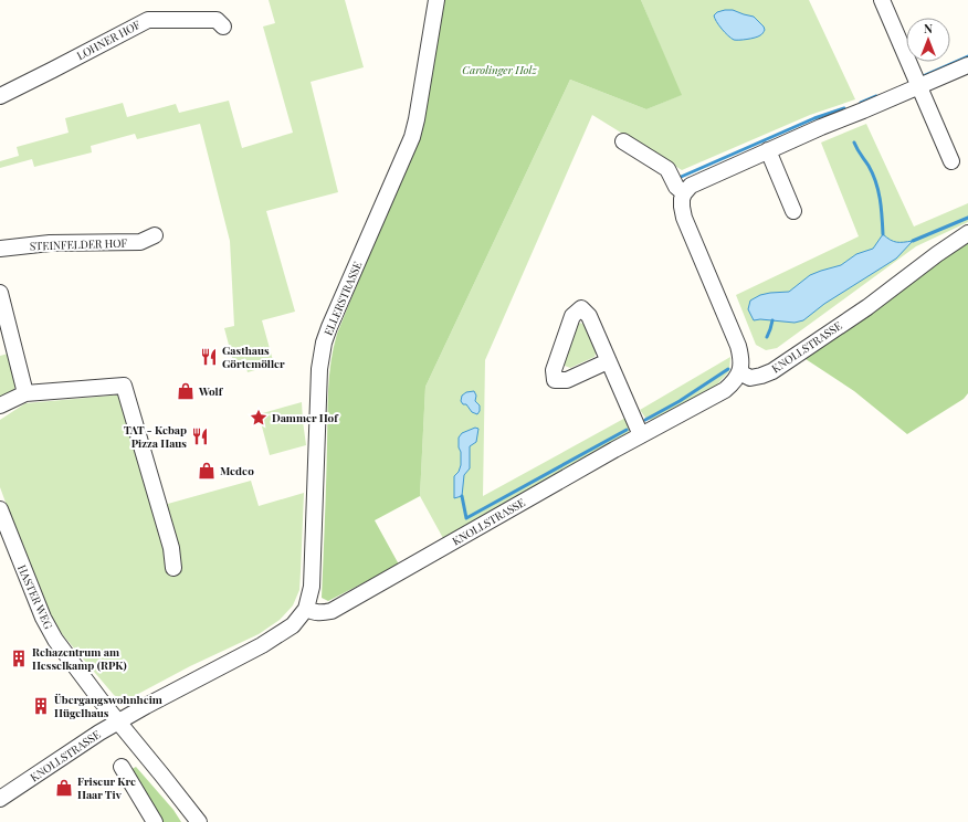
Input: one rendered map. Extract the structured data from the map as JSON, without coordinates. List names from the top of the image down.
{
  "streets": {
    "street": [
      "LOHNER HOF",
      "STEINFELDER HOF",
      "ELLERSTRASSE",
      "KNOLLSTRASSE",
      "HASTER WEG"
    ]
  },
  "crossings": [
    ["ELLERSTRASSE", "KNOLLSTRASSE"],
    ["KNOLLSTRASSE", "HASTER WEG"]
  ],
  "parks": ["Carolinger Holz"],
  "places": {
    "restaurant": ["Gasthaus Görtemöller", "TAT - Kebap Pizza Haus"],
    "shop": ["Wolf", "Medeo", "Friseur Kre Haar Tiv"],
    "place": ["Dammer Hof"],
    "building": ["Rehazentrum am Hesselkamp (RPK)", "Übergangswohnheim Hügelhaus"]
  },
  "north": "top"
}
